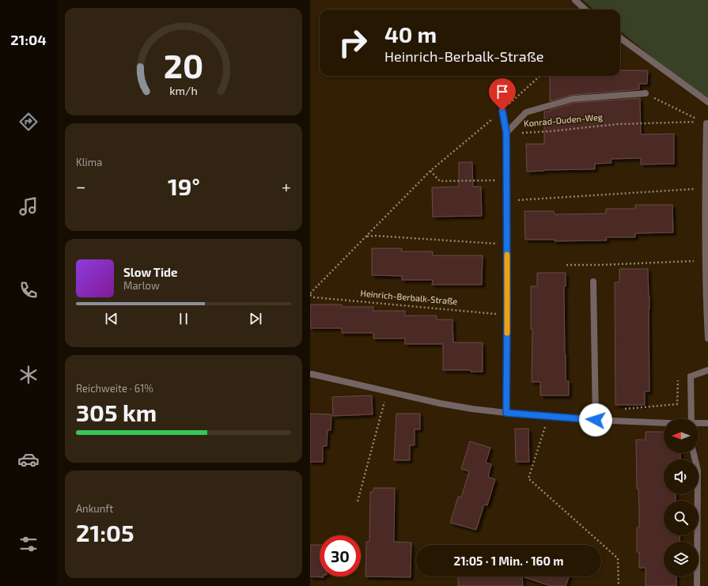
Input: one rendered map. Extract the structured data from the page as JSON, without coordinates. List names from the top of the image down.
{
  "streets": {
    "street": ["Konrad-Duden-Weg"],
    "path": ["Heinrich-Berbalk-Straße"]
  },
  "north": "left",
  "page": {
    "tabs": "21:04",
    "turn": ["40 m", "Heinrich-Berbalk-Straße"],
    "tile": [
      "Klima",
      ["Reichweite · 61%", "305 km"],
      ["Ankunft", "21:05"]
    ],
    "heat": ["−", "19°", "+"],
    "song": ["Slow Tide", "Marlow"],
    "limit": "30",
    "trip": "21:05 · 1 Min. · 160 m",
    "gauge": ["20", "km/h"]
  }
}
